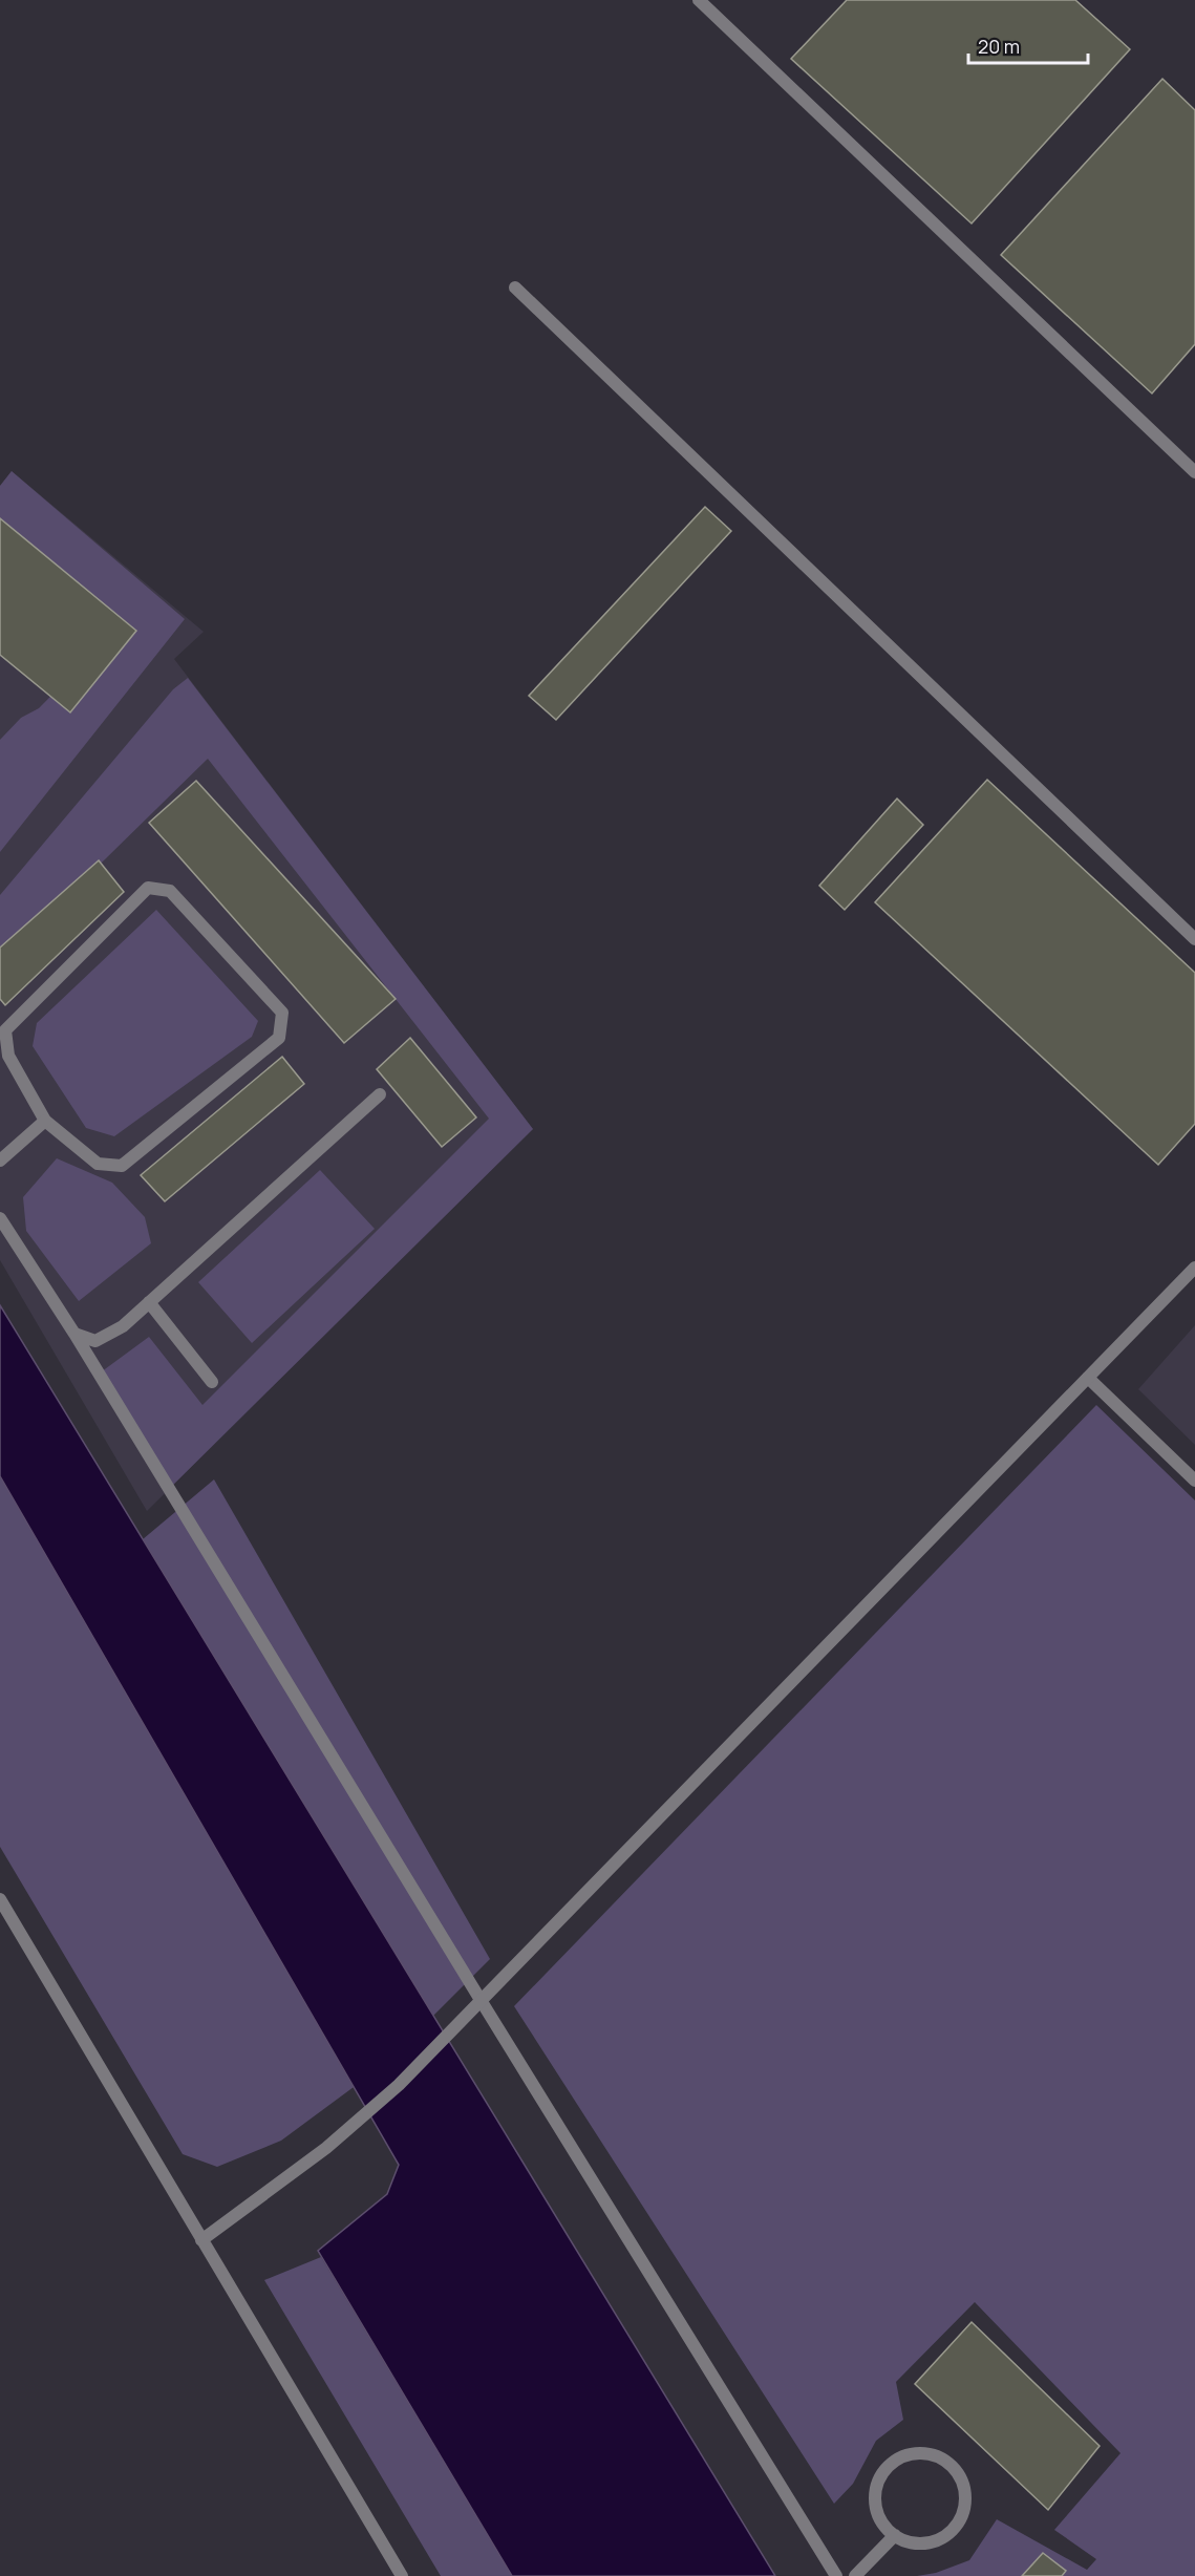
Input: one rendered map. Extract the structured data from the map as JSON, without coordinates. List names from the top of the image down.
{
  "scale_bar": "20 m"
}
